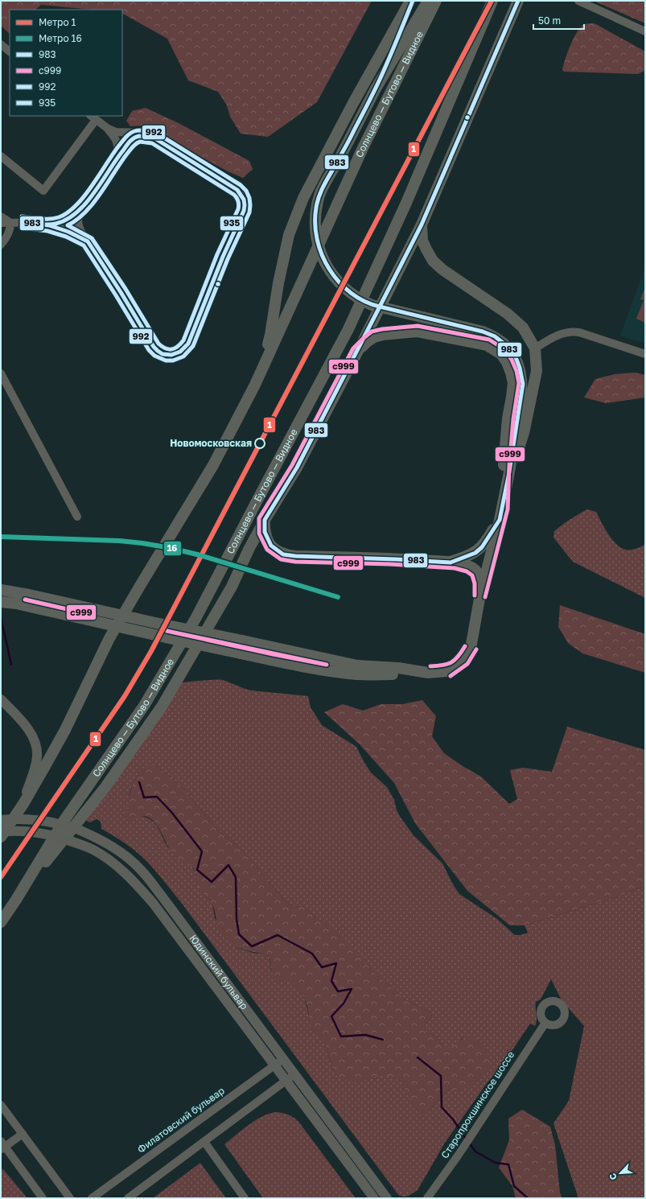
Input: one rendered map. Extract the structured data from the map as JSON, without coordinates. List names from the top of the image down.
{
  "streets": {
    "main road": ["Солнцево — Бутово — Видное"],
    "street": ["Юдинский бульвар", "Старопрокшинское шоссе", "Филатовский бульвар"]
  },
  "crossings": [
    ["Юдинский бульвар", "Филатовский бульвар"]
  ],
  "places": ["Новомосковская"],
  "lines": [
    "metro line 1",
    "transit line 983",
    "transit line 992",
    "transit line 935",
    "transit line с999",
    "metro line 16"
  ],
  "legend": [
    "Метро 1",
    "Метро 16",
    "983",
    "с999",
    "992",
    "935"
  ],
  "scale_bar": "50 m",
  "north": "bottom left"
}
